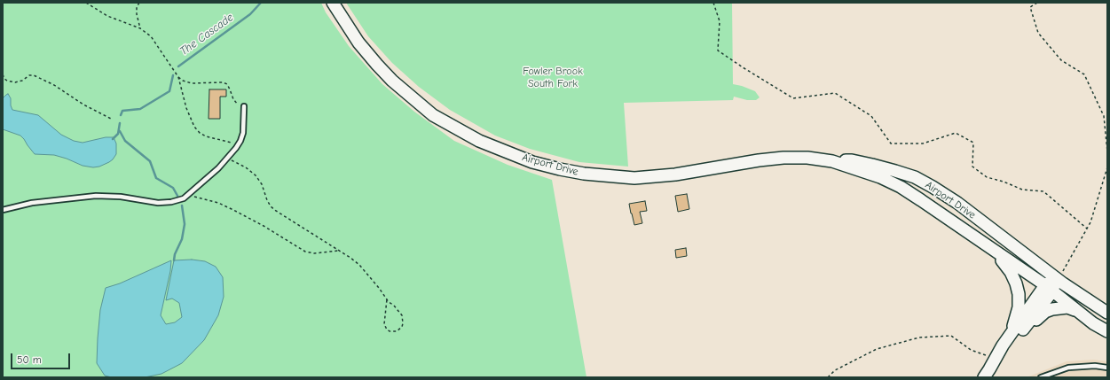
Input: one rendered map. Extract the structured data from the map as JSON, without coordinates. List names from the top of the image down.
{
  "streets": {
    "main road": ["Airport Drive"]
  },
  "water": ["The Cascade"],
  "parks": ["Fowler Brook South Fork"],
  "scale_bar": "50 m"
}
